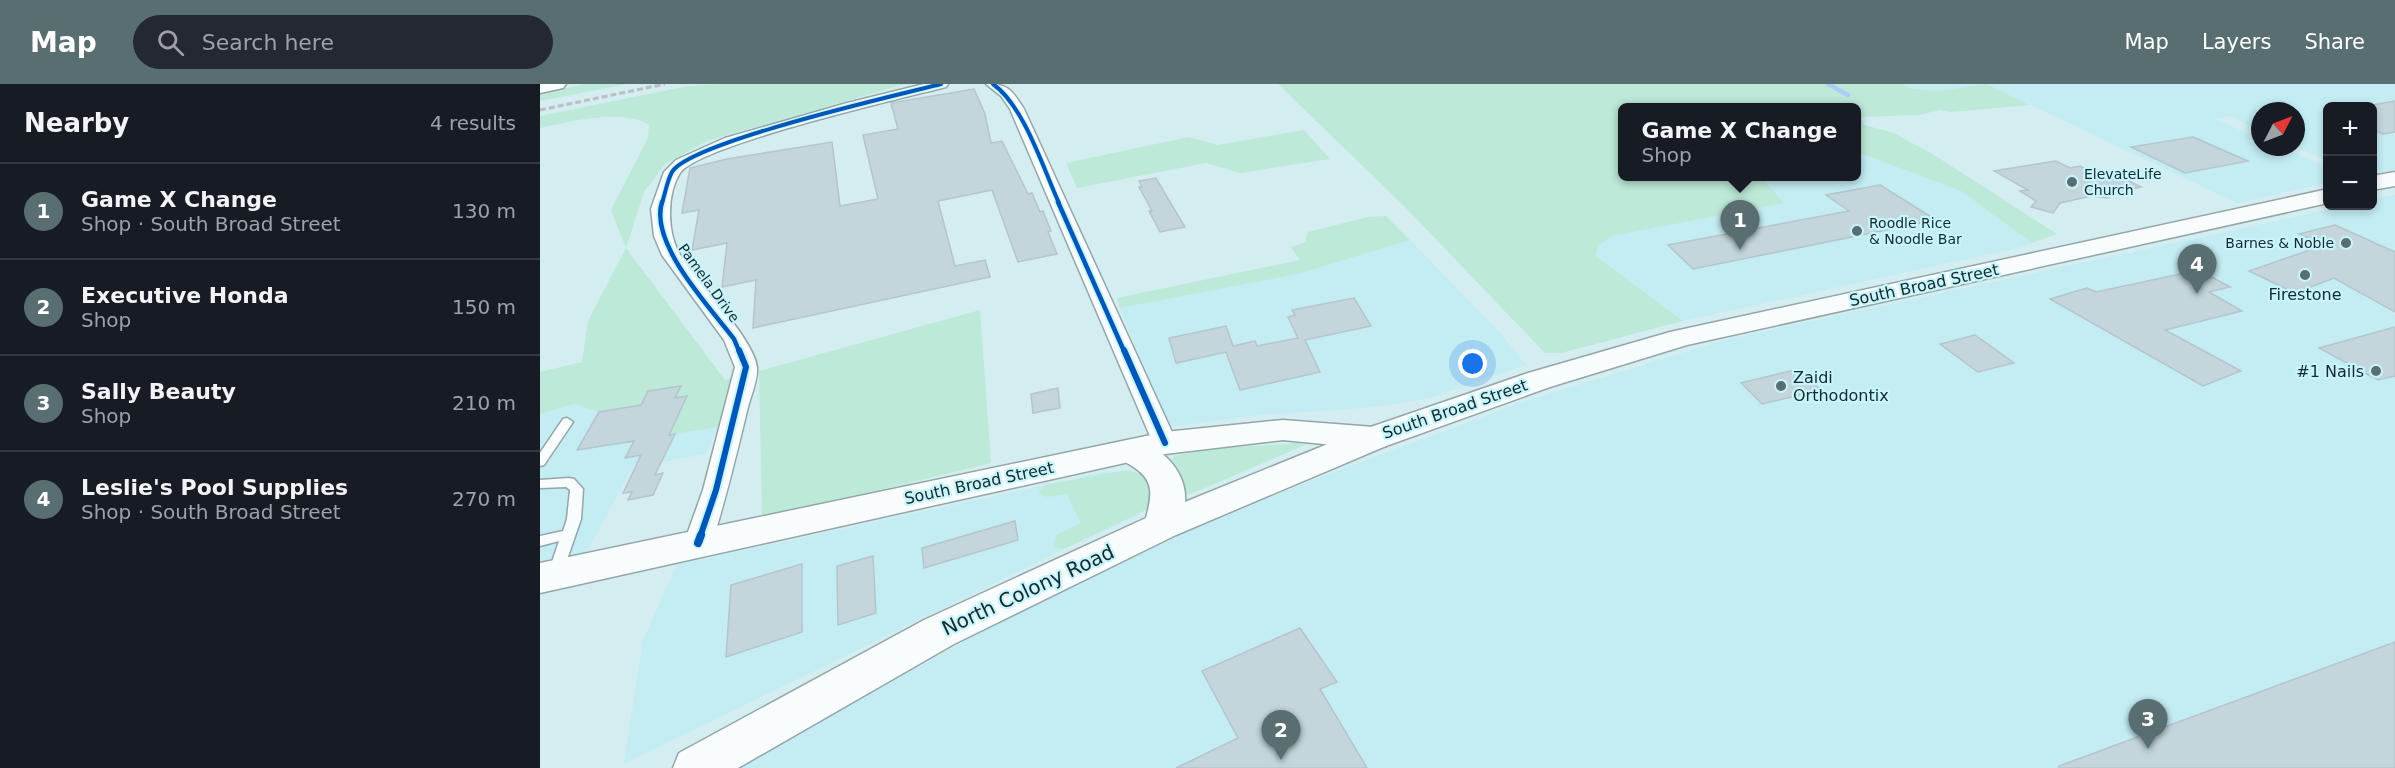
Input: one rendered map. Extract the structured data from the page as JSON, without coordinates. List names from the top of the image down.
{
  "streets": {
    "main road": ["South Broad Street", "North Colony Road"],
    "street": ["Pamela Drive"]
  },
  "crossings": [
    ["Pamela Drive", "South Broad Street"],
    ["South Broad Street", "North Colony Road"]
  ],
  "places": [
    "ElevateLife Church",
    "Roodle Rice & Noodle Bar",
    "Barnes & Noble",
    "Firestone",
    "#1 Nails",
    "Zaidi Orthodontix"
  ],
  "north": "top right",
  "page": {
    "header": "Map",
    "search": "Search here",
    "nav": ["Map", "Layers", "Share"],
    "heading": ["Nearby", "4 results"],
    "map_buttons": ["+", "−"],
    "popup": ["Game X Change", "Shop"],
    "list": [
      {
        "mark": "1",
        "name": "Game X Change",
        "note": "Shop · South Broad Street",
        "value": "130 m"
      },
      {
        "mark": "2",
        "name": "Executive Honda",
        "note": "Shop",
        "value": "150 m"
      },
      {
        "mark": "3",
        "name": "Sally Beauty",
        "note": "Shop",
        "value": "210 m"
      },
      {
        "mark": "4",
        "name": "Leslie's Pool Supplies",
        "note": "Shop · South Broad Street",
        "value": "270 m"
      }
    ],
    "pins": [
      "1",
      "4",
      "3",
      "2"
    ]
  }
}
